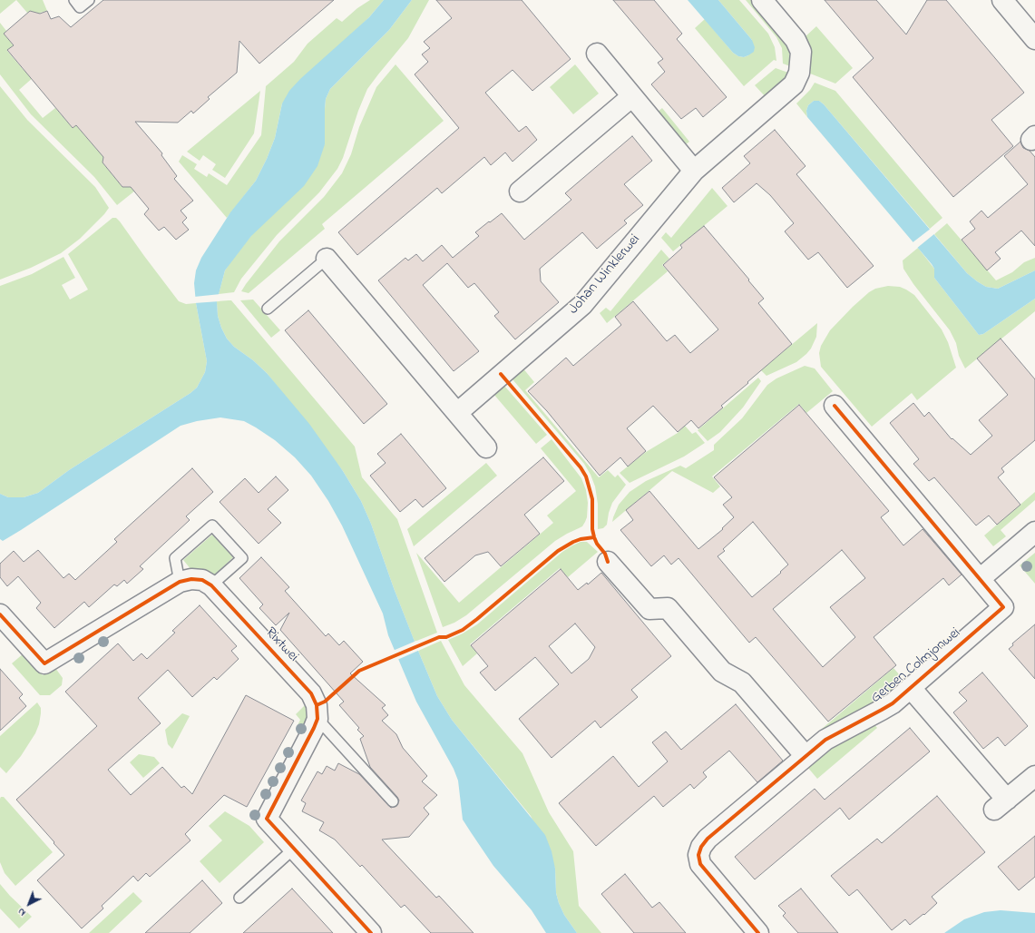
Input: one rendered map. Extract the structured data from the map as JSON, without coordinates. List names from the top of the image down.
{
  "streets": {
    "street": ["Johan Winklerwei", "Rixtwei", "Gerben Colmjonwei"]
  },
  "north": "bottom left"
}
